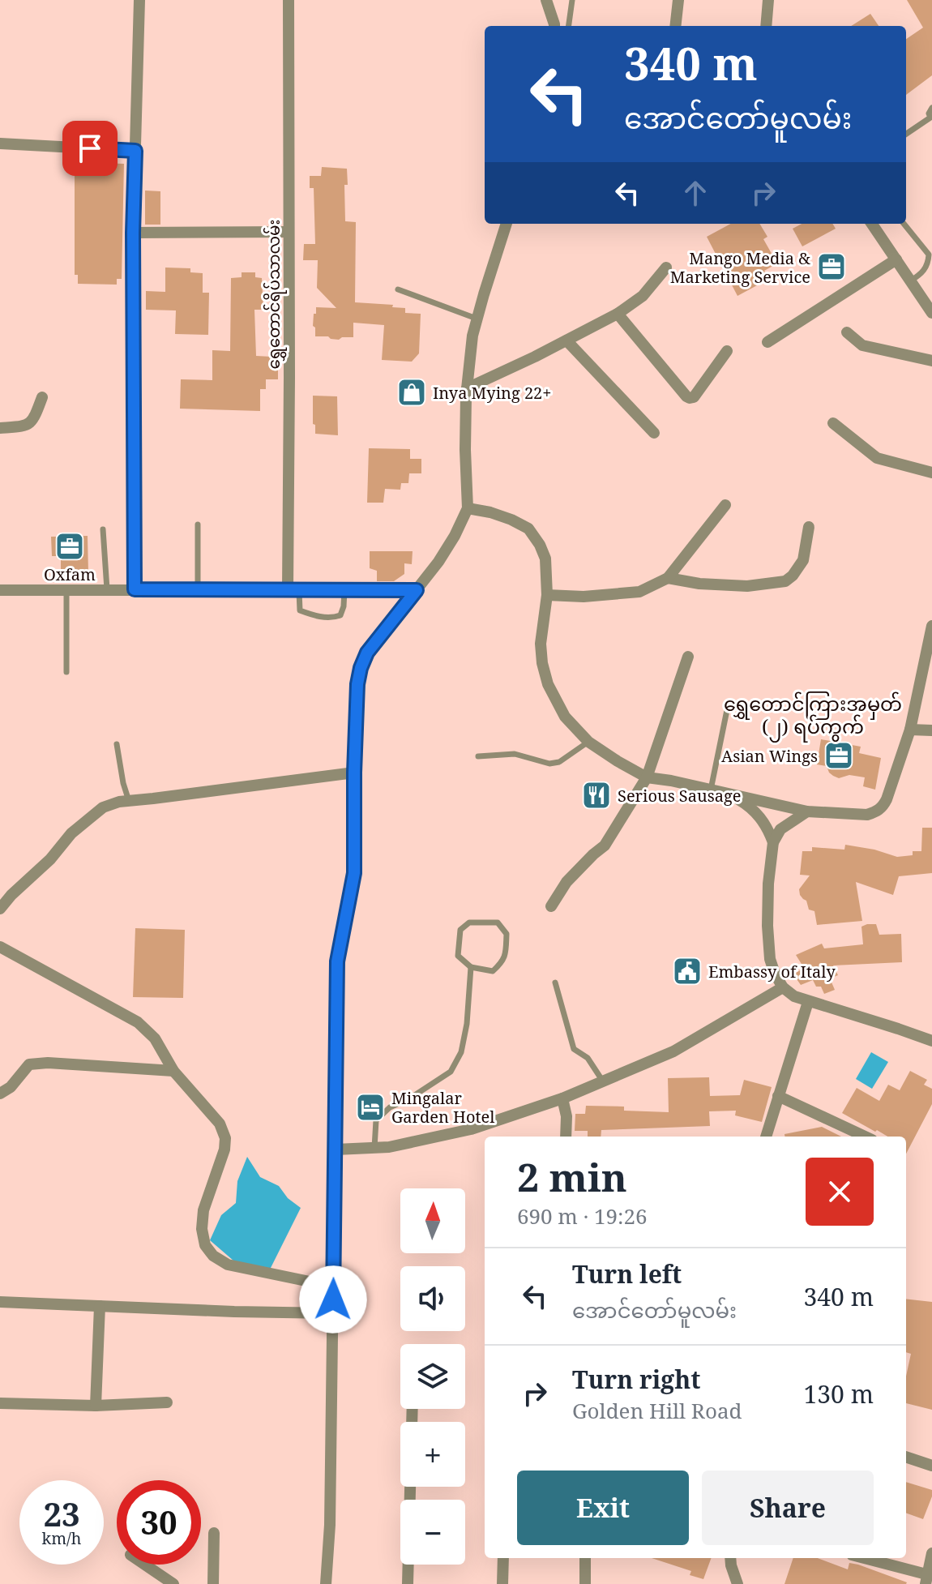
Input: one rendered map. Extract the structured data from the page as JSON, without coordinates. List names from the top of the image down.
{
  "streets": {
    "street": ["ရွှေတောင်ရိပ်သာလမ်း"]
  },
  "districts": ["ရွှေတောင်ကြားအမှတ် (၂) ရပ်ကွက်"],
  "places": {
    "office": ["Mango Media & Marketing Service", "Oxfam", "Asian Wings"],
    "shop": ["Inya Mying 22+"],
    "restaurant": ["Serious Sausage"],
    "public building": ["Embassy of Italy"],
    "hotel": ["Mingalar Garden Hotel"]
  },
  "north": "top",
  "page": {
    "turn": ["340 m", "အောင်တော်မူလမ်း"],
    "heading": ["2 min", "690 m · 19:26"],
    "map_buttons": ["+", "−"],
    "list": [
      {
        "name": "Turn left",
        "note": "အောင်တော်မူလမ်း",
        "value": "340 m"
      },
      {
        "name": "Turn right",
        "note": "Golden Hill Road",
        "value": "130 m"
      }
    ],
    "buttons": ["Exit", "Share"],
    "speed": "23 km/h",
    "limit": "30"
  }
}
